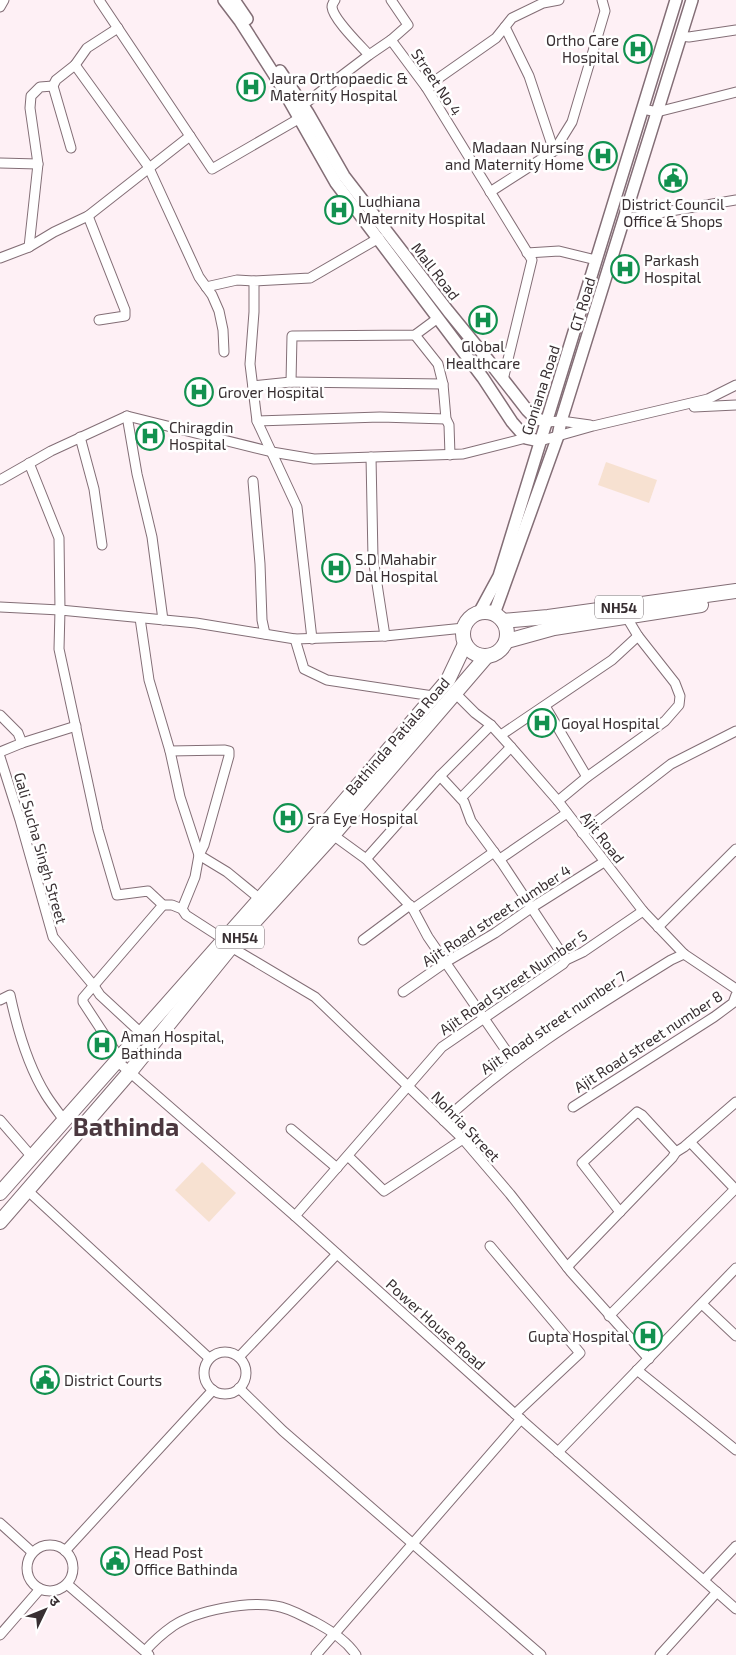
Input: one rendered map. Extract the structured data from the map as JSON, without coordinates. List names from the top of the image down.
{
  "streets": {
    "highway": ["NH54", "Bathinda Patiala Road"],
    "main road": ["Mall Road", "GT Road", "Goniana Road"],
    "street": [
      "Street No 4",
      "Ajit Road",
      "Gali Sucha Singh Street",
      "Ajit Road street number 4",
      "Ajit Road Street Number 5",
      "Ajit Road street number 7",
      "Ajit Road street number 8",
      "Nohria Street",
      "Power House Road"
    ]
  },
  "crossings": [
    ["Street No 4", "Mall Road"],
    ["Mall Road", "Goniana Road"],
    ["GT Road", "Goniana Road"],
    ["GT Road", "NH54"],
    ["GT Road", "Bathinda Patiala Road"],
    ["Goniana Road", "NH54"],
    ["Goniana Road", "Bathinda Patiala Road"],
    ["NH54", "Bathinda Patiala Road"],
    ["NH54", "Gali Sucha Singh Street"],
    ["NH54", "Nohria Street"],
    ["NH54", "Power House Road"],
    ["Bathinda Patiala Road", "Ajit Road"],
    ["Bathinda Patiala Road", "Nohria Street"],
    ["Bathinda Patiala Road", "Power House Road"],
    ["Ajit Road", "Ajit Road street number 4"],
    ["Ajit Road", "Ajit Road Street Number 5"],
    ["Ajit Road", "Ajit Road street number 7"],
    ["Gali Sucha Singh Street", "Power House Road"],
    ["Ajit Road Street Number 5", "Nohria Street"],
    ["Ajit Road Street Number 5", "Power House Road"],
    ["Ajit Road street number 7", "Nohria Street"]
  ],
  "districts": ["Bathinda"],
  "places": {
    "hospital": [
      "Ortho Care Hospital",
      "Jaura Orthopaedic & Maternity Hospital",
      "Madaan Nursing and Maternity Home",
      "Ludhiana Maternity Hospital",
      "Parkash Hospital",
      "Global Healthcare",
      "Grover Hospital",
      "Chiragdin Hospital",
      "S.D Mahabir Dal Hospital",
      "Goyal Hospital",
      "Sra Eye Hospital",
      "Aman Hospital, Bathinda",
      "Gupta Hospital"
    ],
    "public building": ["District Council Office & Shops", "District Courts", "Head Post Office Bathinda"]
  },
  "north": "top right"
}
